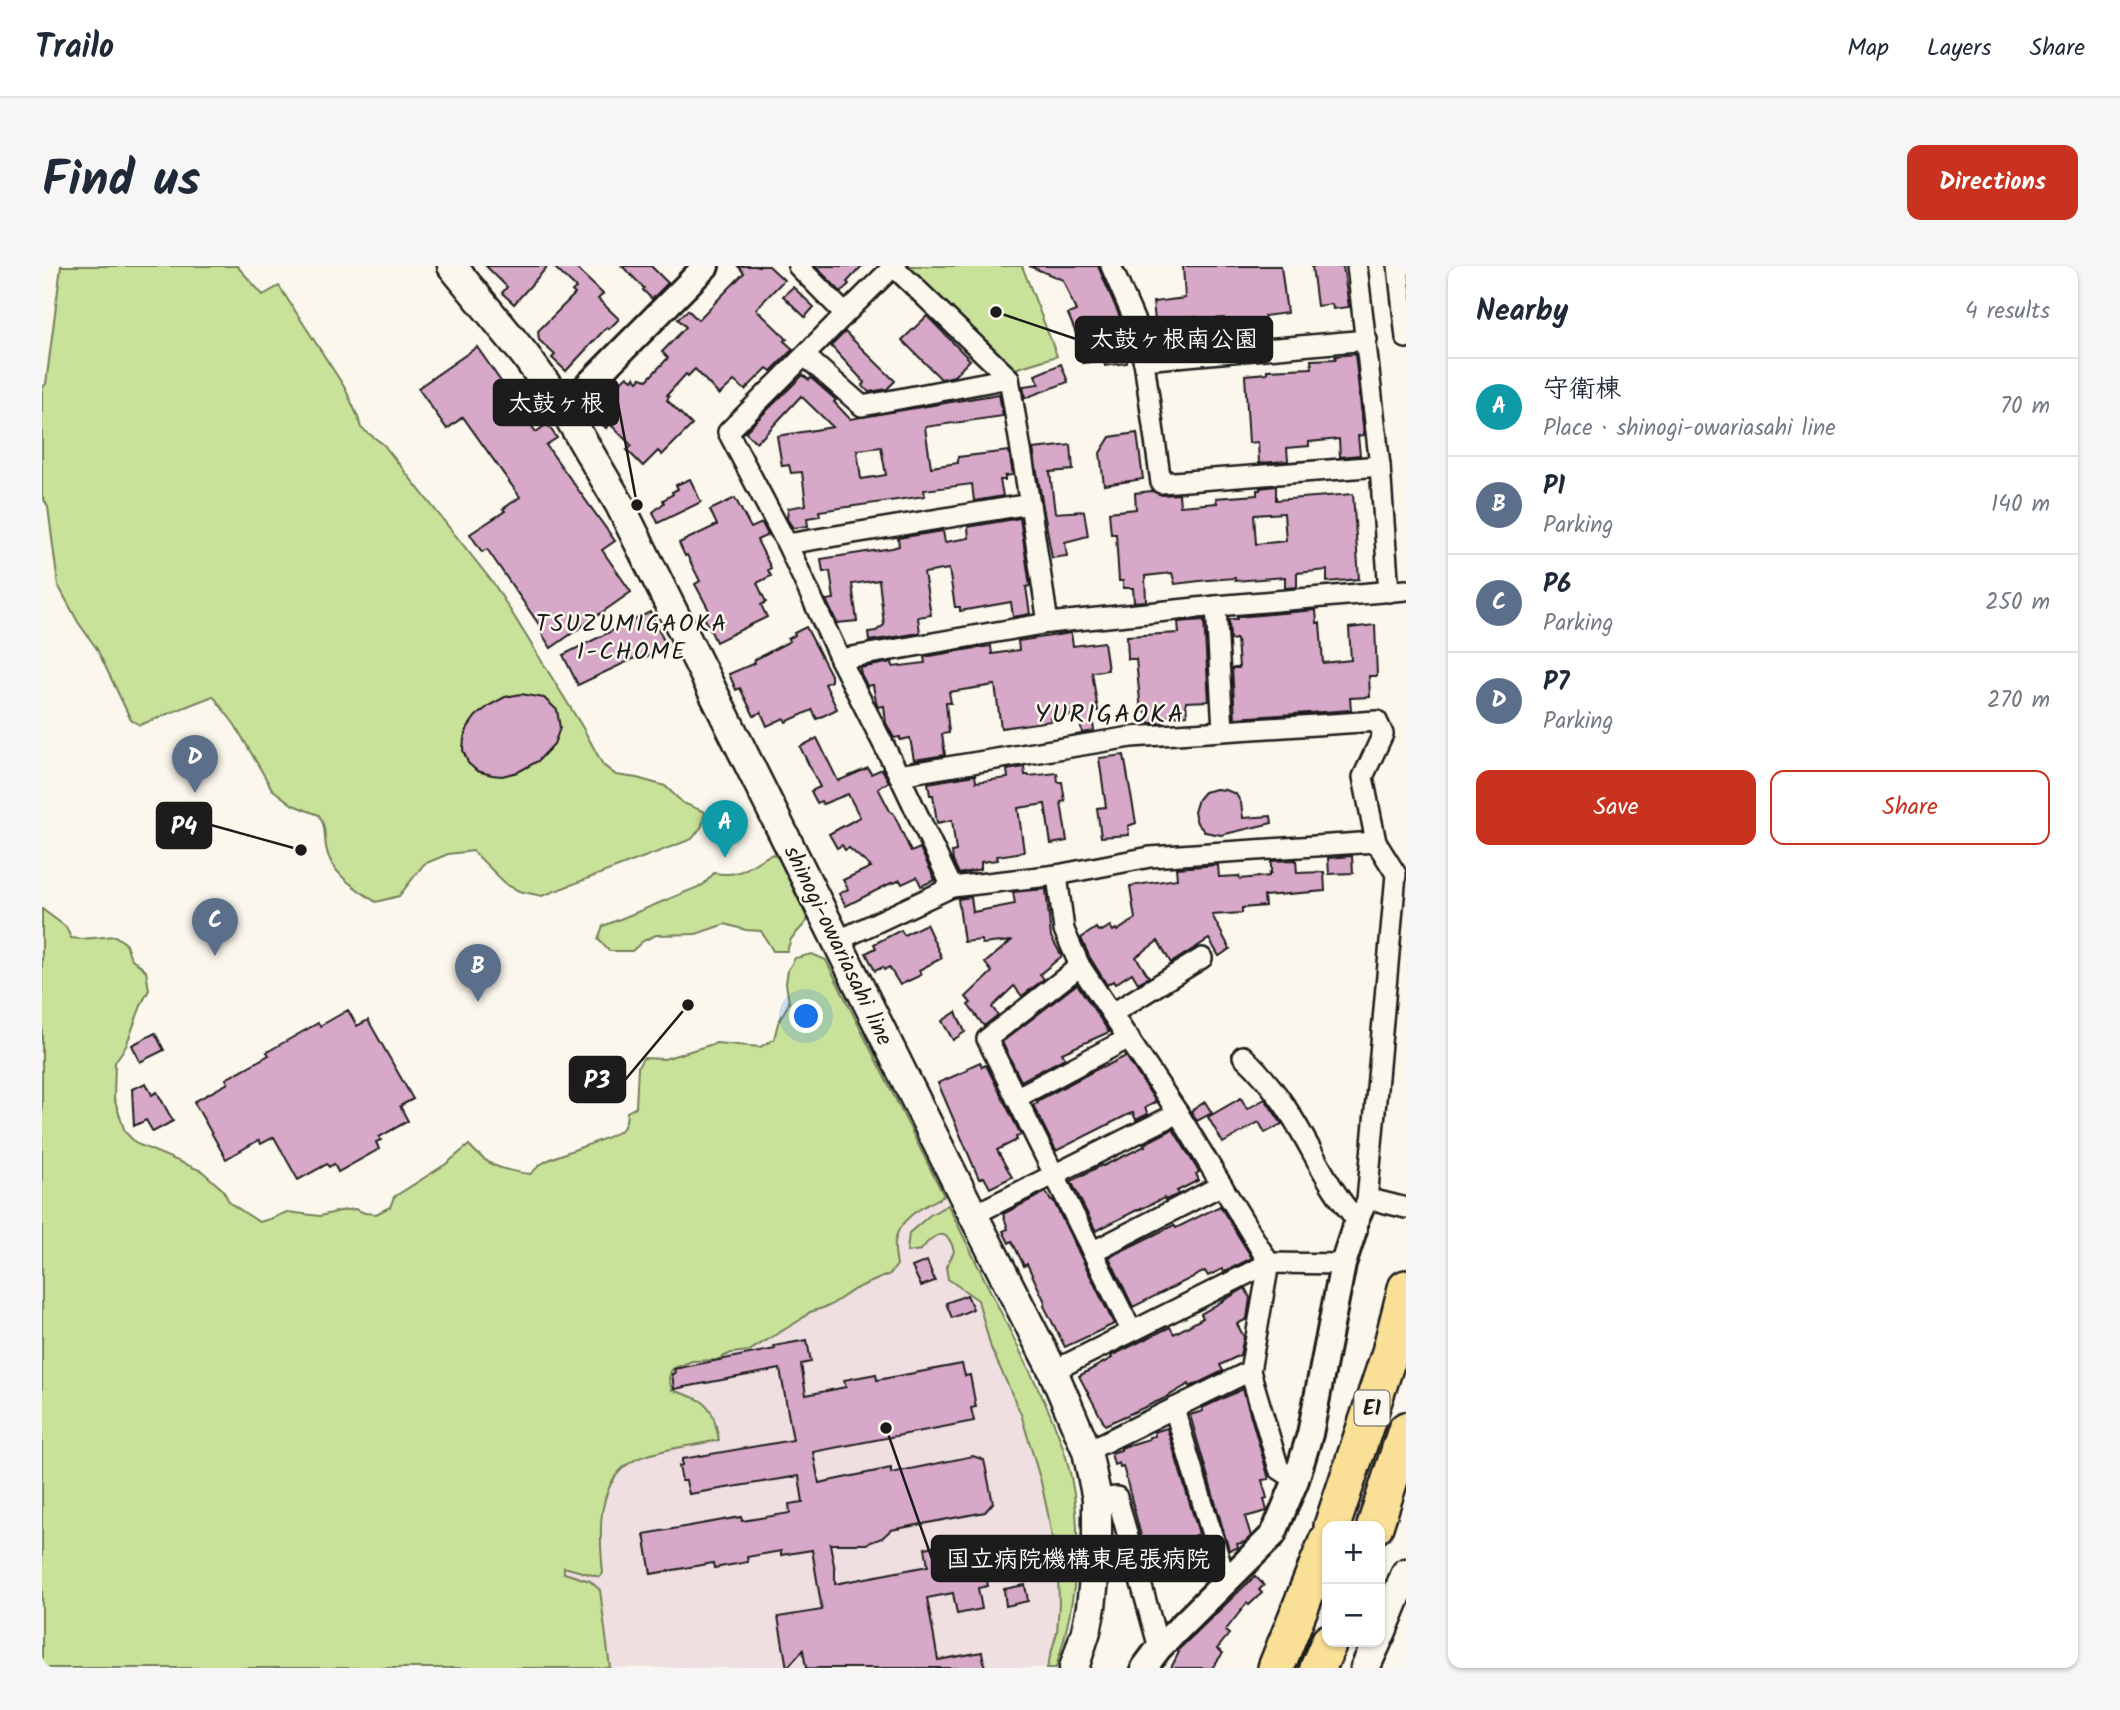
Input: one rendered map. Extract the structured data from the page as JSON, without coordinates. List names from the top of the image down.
{
  "streets": {
    "highway": ["E1"],
    "main road": ["shinogi-owariasahi line"]
  },
  "districts": ["TSUZUMIGAOKA 1-CHOME", "YURIGAOKA"],
  "places": [
    "太鼓ヶ根南公園",
    "太鼓ヶ根",
    "P4",
    "P3",
    "国立病院機構東尾張病院"
  ],
  "page": {
    "header": "Trailo",
    "nav": ["Map", "Layers", "Share"],
    "title": "Find us",
    "buttons": [
      "Directions",
      ["Save", "Share"]
    ],
    "heading": ["Nearby", "4 results"],
    "list": [
      {
        "mark": "A",
        "name": "守衛棟",
        "note": "Place · shinogi-owariasahi line",
        "value": "70 m"
      },
      {
        "mark": "B",
        "name": "P1",
        "note": "Parking",
        "value": "140 m"
      },
      {
        "mark": "C",
        "name": "P6",
        "note": "Parking",
        "value": "250 m"
      },
      {
        "mark": "D",
        "name": "P7",
        "note": "Parking",
        "value": "270 m"
      }
    ],
    "pins": [
      "D",
      "A",
      "C",
      "B"
    ],
    "map_buttons": ["+", "−"]
  }
}
